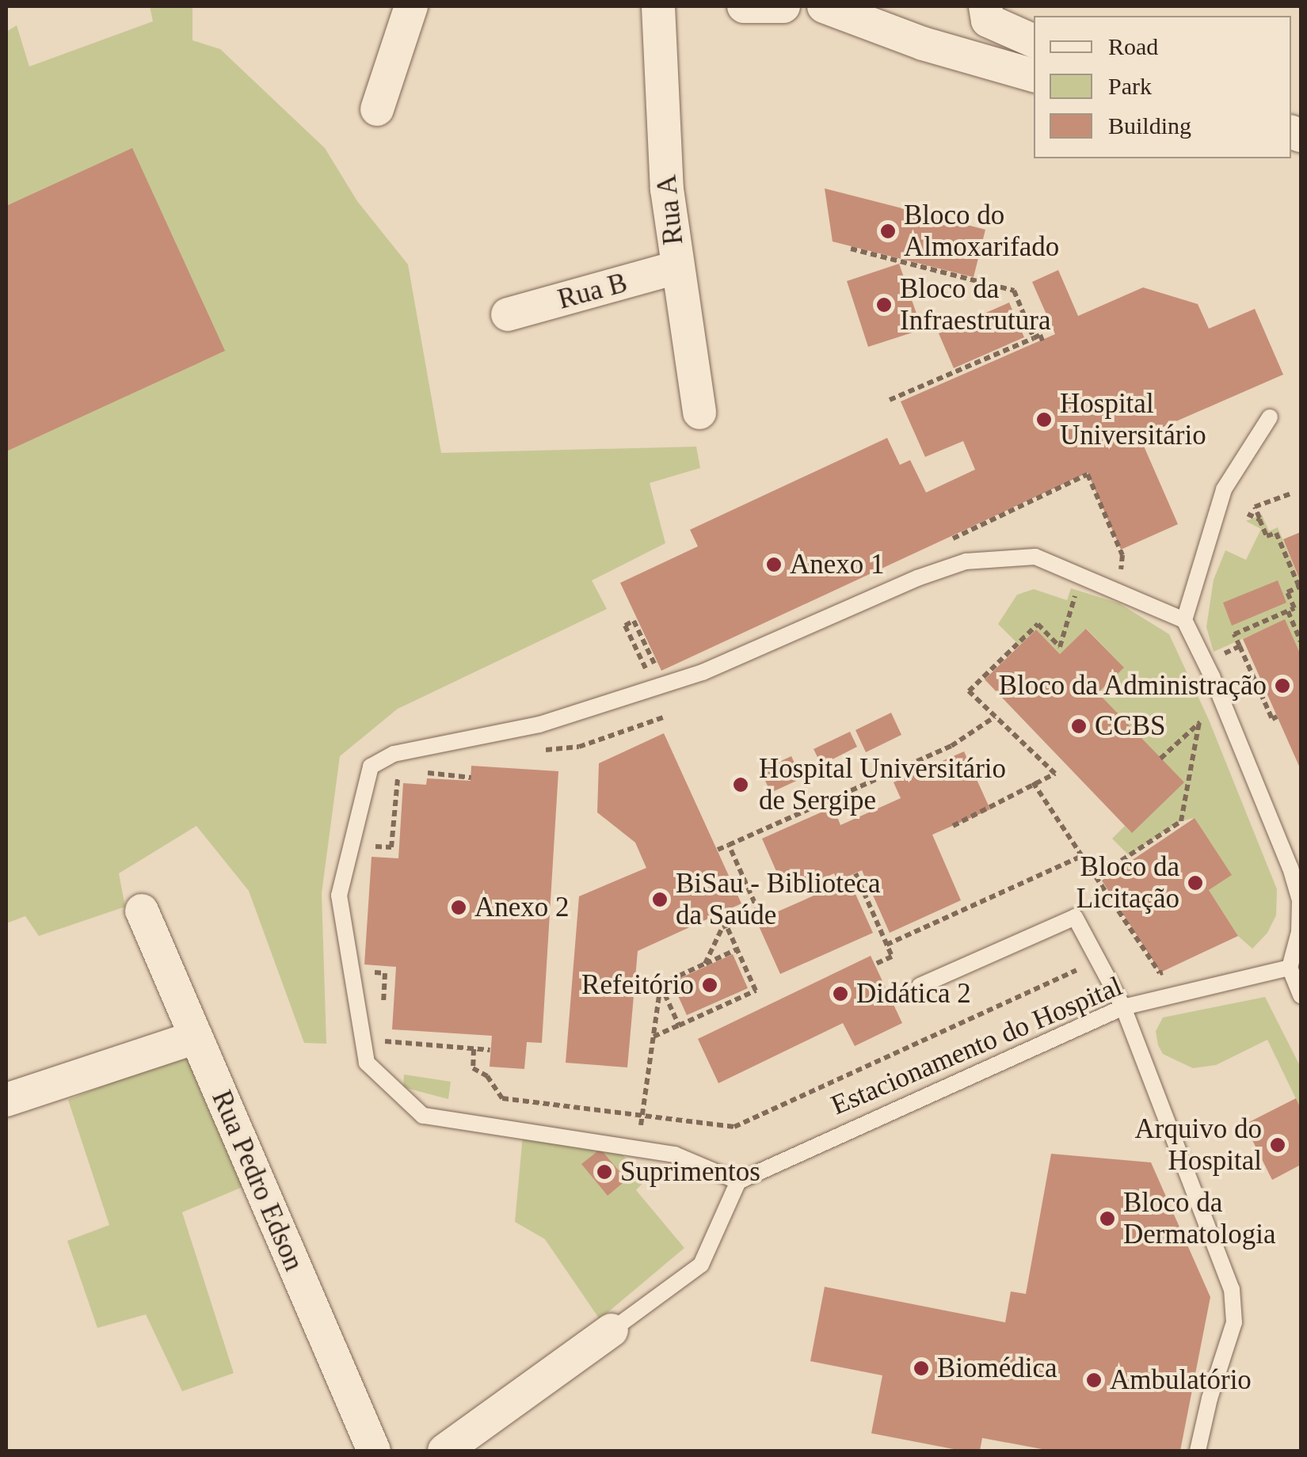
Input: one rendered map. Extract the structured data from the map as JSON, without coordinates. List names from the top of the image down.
{
  "streets": {
    "street": ["Rua A", "Rua B", "Rua Pedro Edson"],
    "lane": ["Estacionamento do Hospital"]
  },
  "crossings": [
    ["Rua A", "Rua B"]
  ],
  "places": [
    "Bloco do Almoxarifado",
    "Bloco da Infraestrutura",
    "Hospital Universitário",
    "Anexo 1",
    "Bloco da Administração",
    "CCBS",
    "Hospital Universitário de Sergipe",
    "Bloco da Licitação",
    "BiSau - Biblioteca da Saúde",
    "Anexo 2",
    "Refeitório",
    "Didática 2",
    "Arquivo do Hospital",
    "Suprimentos",
    "Bloco da Dermatologia",
    "Biomédica",
    "Ambulatório"
  ],
  "legend": ["Road", "Park", "Building"]
}
